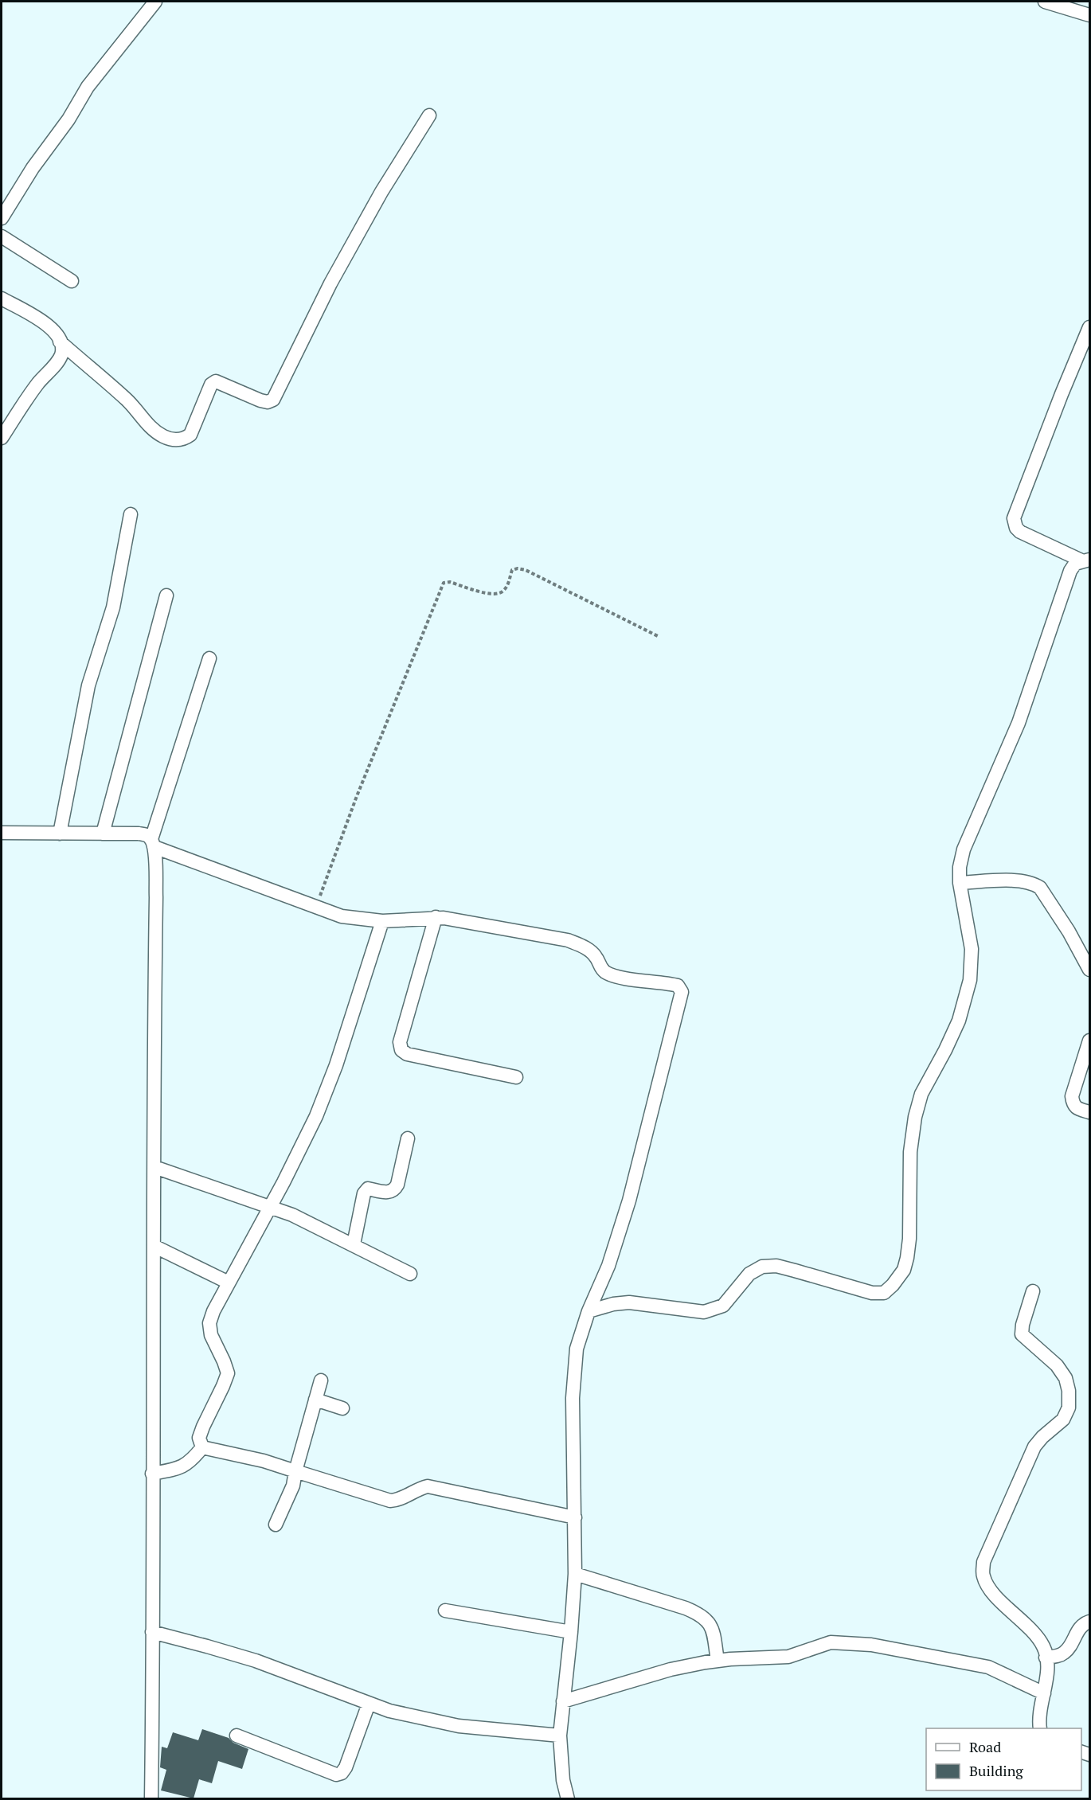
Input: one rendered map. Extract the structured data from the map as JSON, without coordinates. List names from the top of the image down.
{
  "legend": ["Road", "Building"]
}
